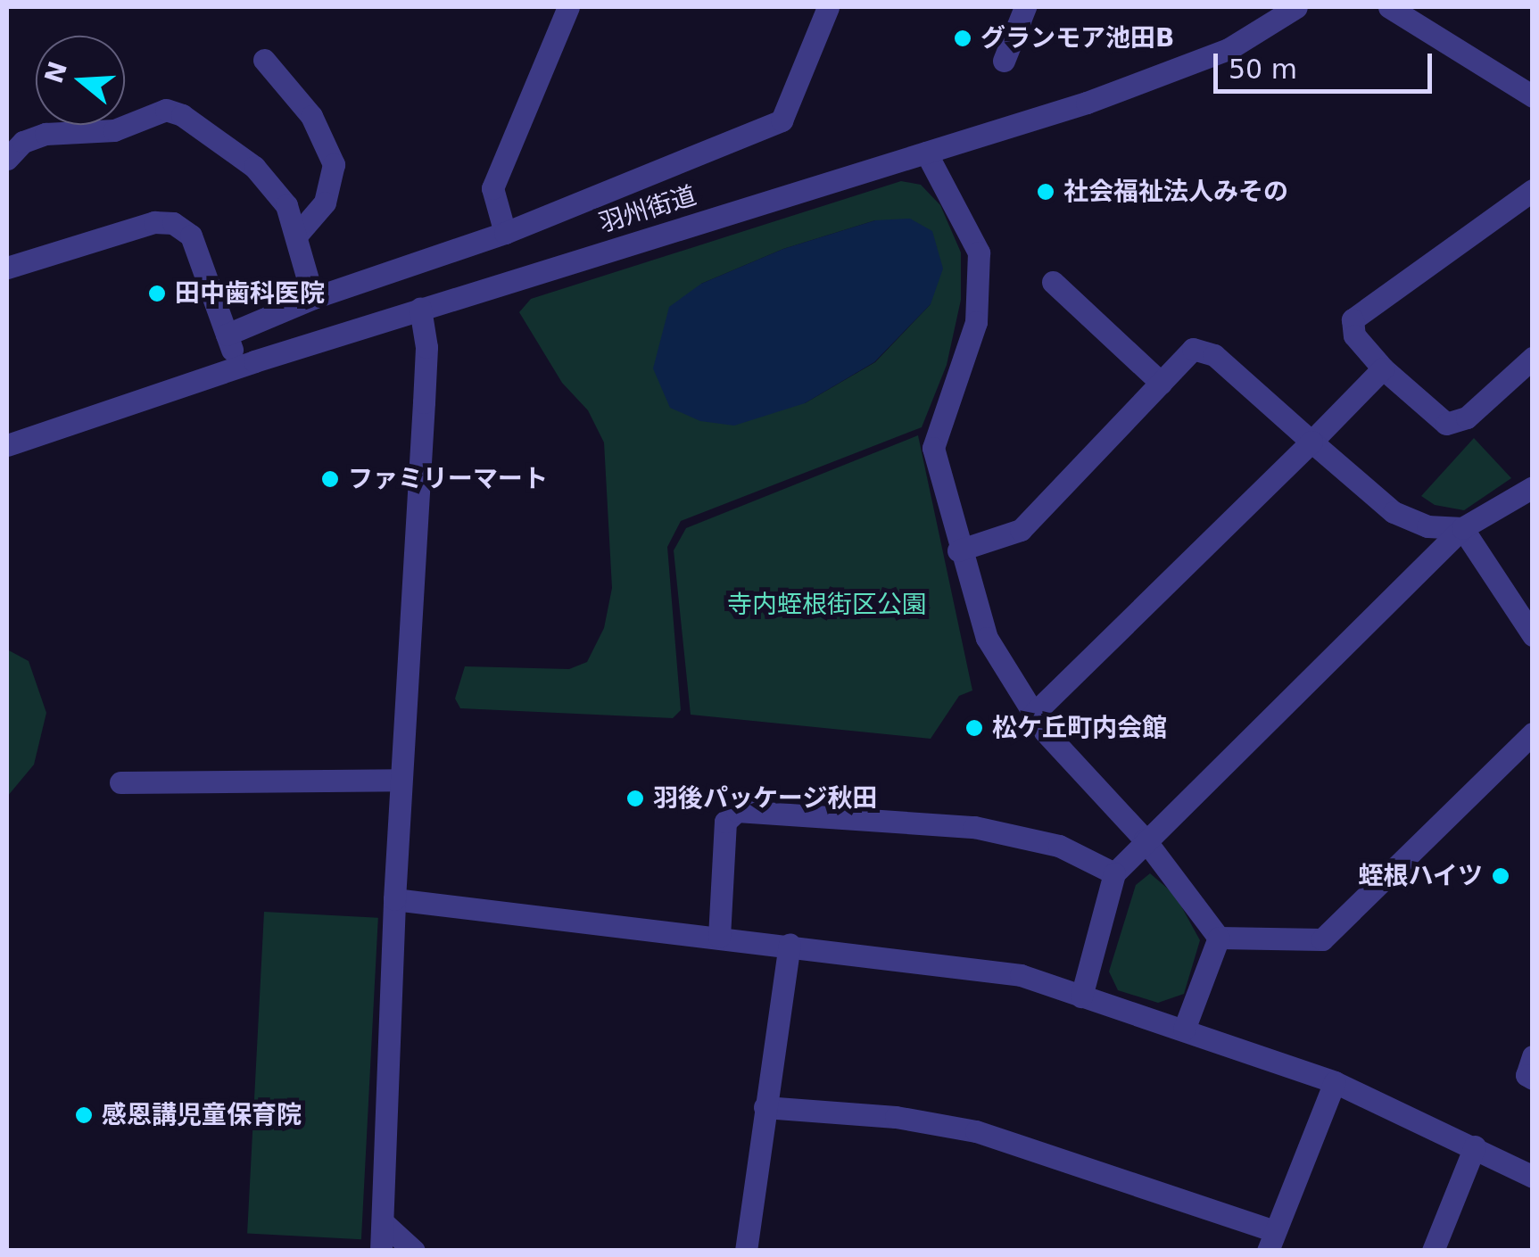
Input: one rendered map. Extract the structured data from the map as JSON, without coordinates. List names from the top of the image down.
{
  "streets": {
    "street": ["羽州街道"]
  },
  "parks": ["寺内蛭根街区公園"],
  "places": [
    "グランモア池田B",
    "社会福祉法人みその",
    "田中歯科医院",
    "ファミリーマート",
    "松ケ丘町内会館",
    "羽後パッケージ秋田",
    "蛭根ハイツ",
    "感恩講児童保育院"
  ],
  "scale_bar": "50 m",
  "north": "left"
}
